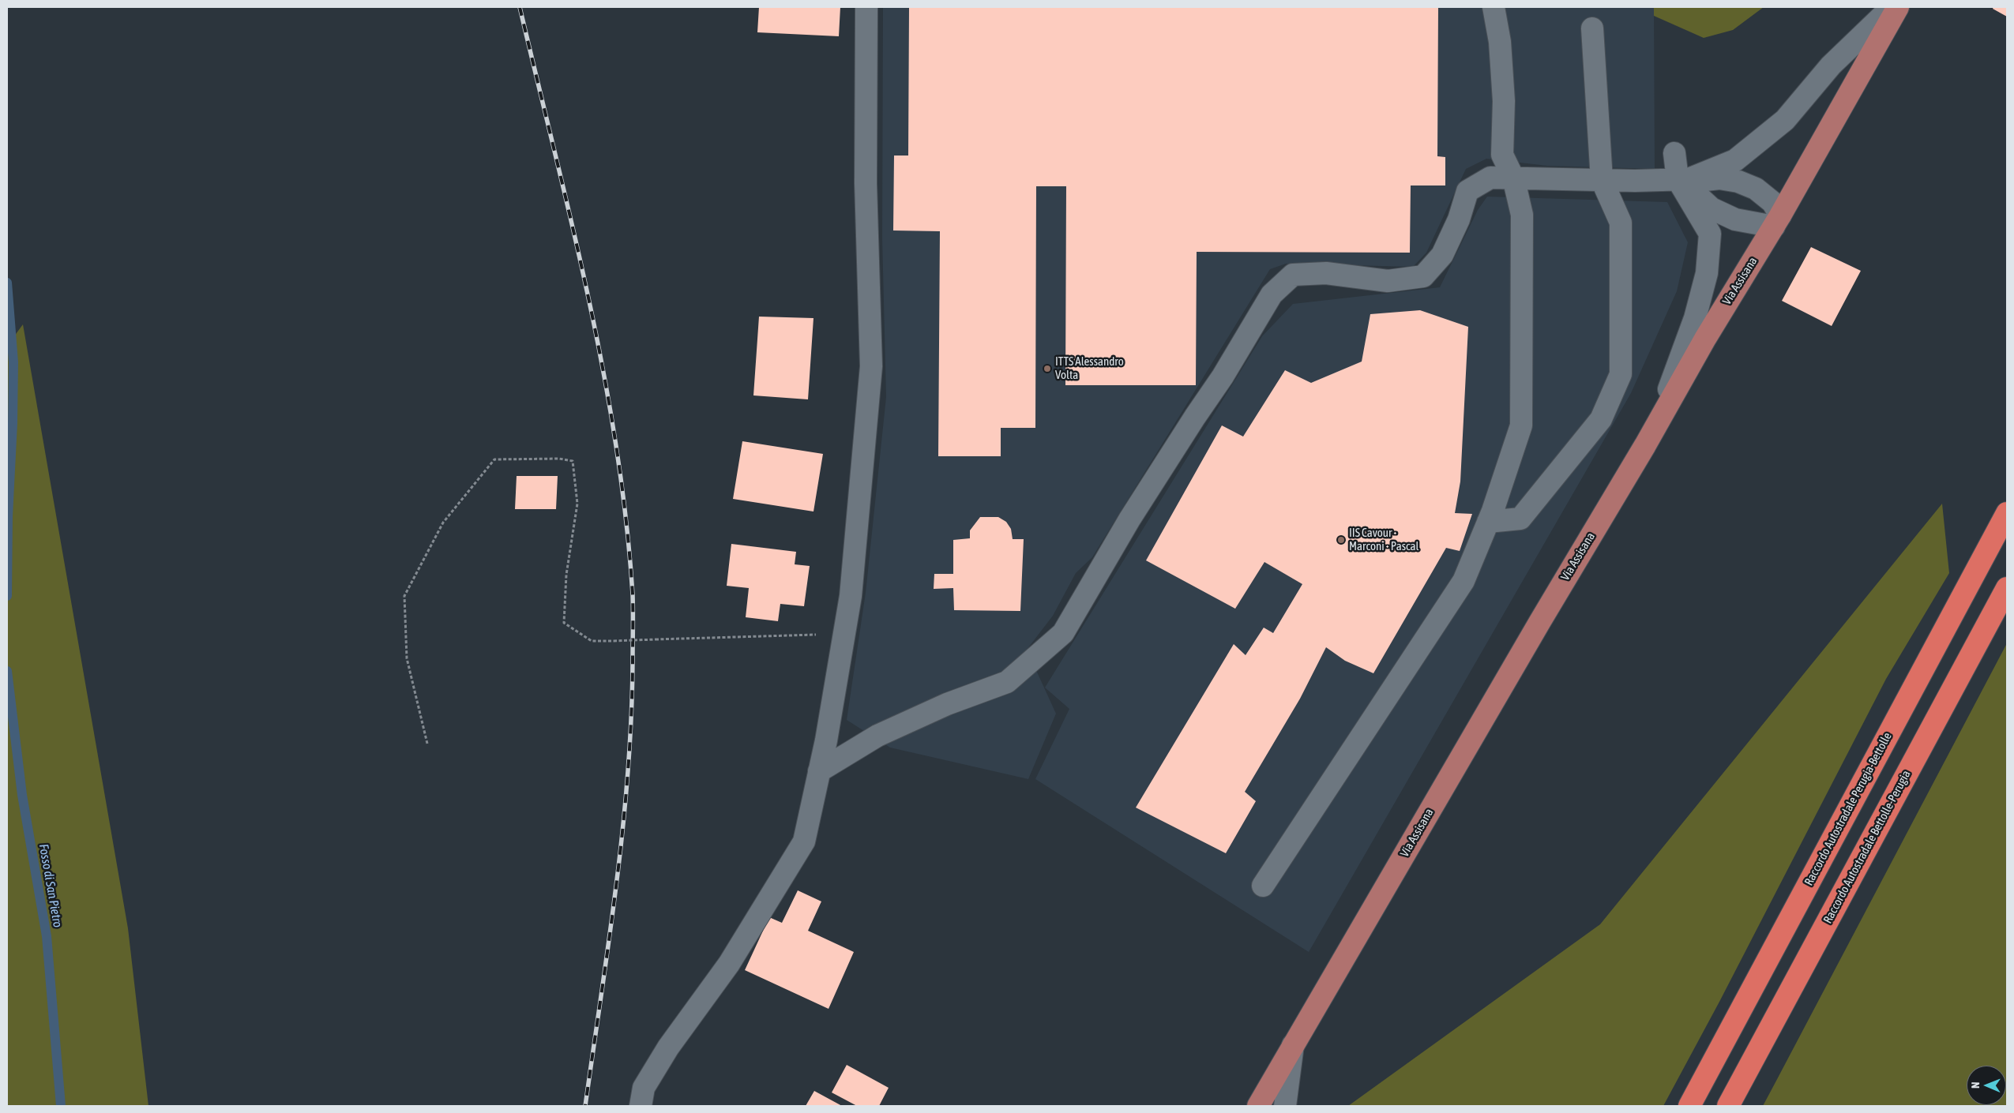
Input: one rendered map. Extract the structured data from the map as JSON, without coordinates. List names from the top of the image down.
{
  "streets": {
    "highway": ["Raccordo Autostradale Perugia-Bettolle", "Raccordo Autostradale Bettolle-Perugia"],
    "main road": ["Via Assisana"]
  },
  "water": ["Fosso di San Pietro"],
  "places": ["ITTS Alessandro Volta", "IIS Cavour - Marconi - Pascal"],
  "north": "left"
}
